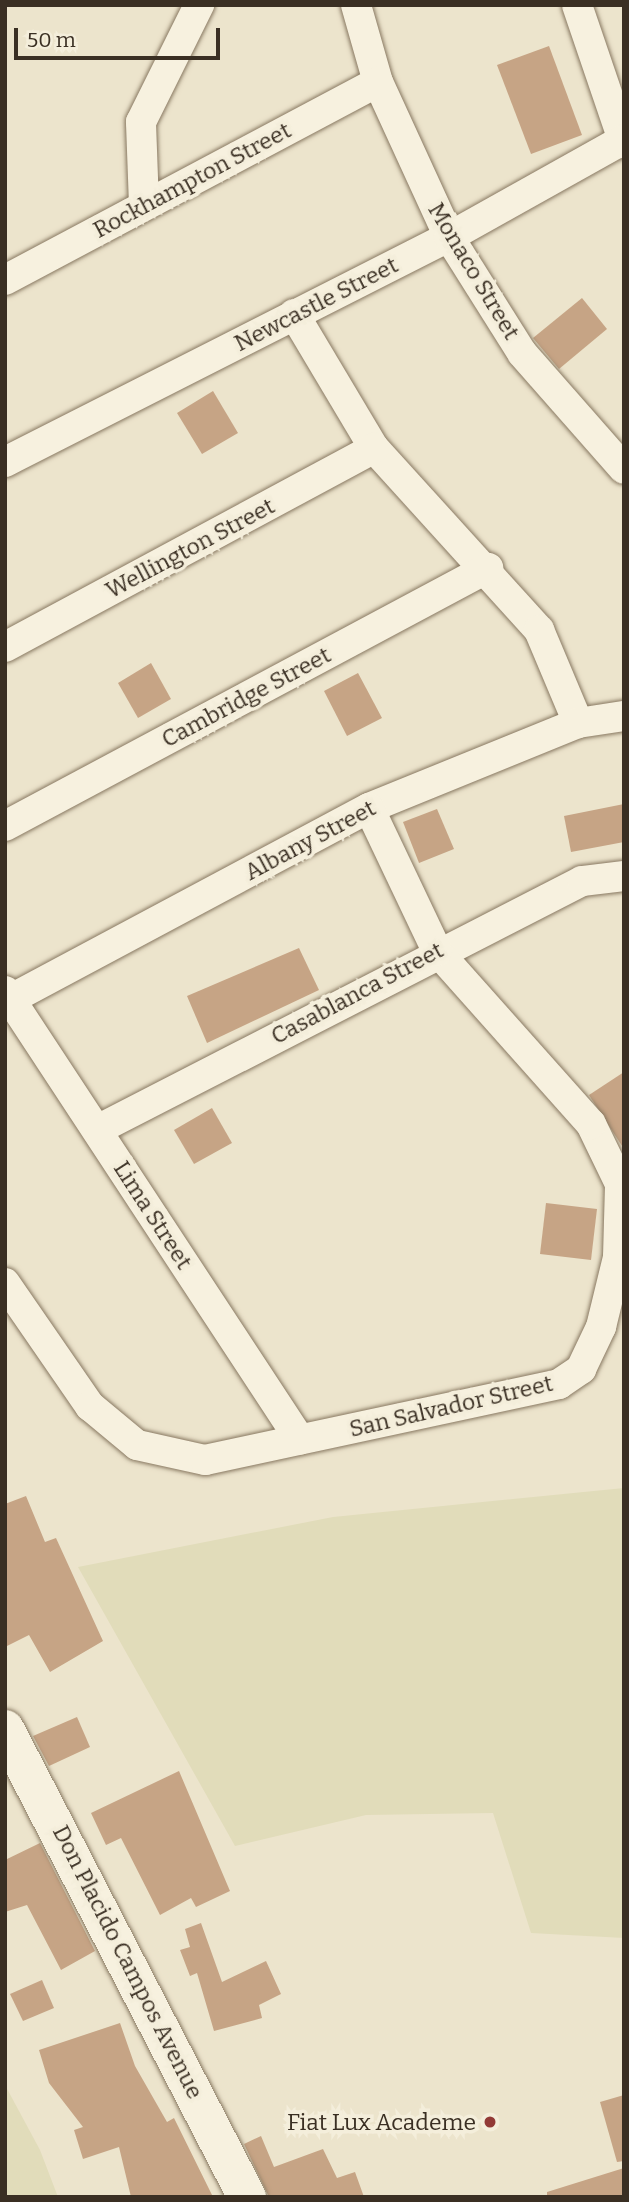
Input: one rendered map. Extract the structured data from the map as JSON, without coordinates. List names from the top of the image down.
{
  "streets": {
    "main road": ["Don Placido Campos Avenue"],
    "street": [
      "Rockhampton Street",
      "Monaco Street",
      "Newcastle Street",
      "Wellington Street",
      "Cambridge Street",
      "Albany Street",
      "Casablanca Street",
      "Lima Street",
      "San Salvador Street"
    ]
  },
  "crossings": [
    ["Rockhampton Street", "Monaco Street"],
    ["Monaco Street", "Newcastle Street"],
    ["Albany Street", "Lima Street"],
    ["Albany Street", "San Salvador Street"],
    ["Casablanca Street", "Lima Street"],
    ["Casablanca Street", "San Salvador Street"],
    ["Lima Street", "San Salvador Street"]
  ],
  "places": ["Fiat Lux Academe"],
  "scale_bar": "50 m"
}
